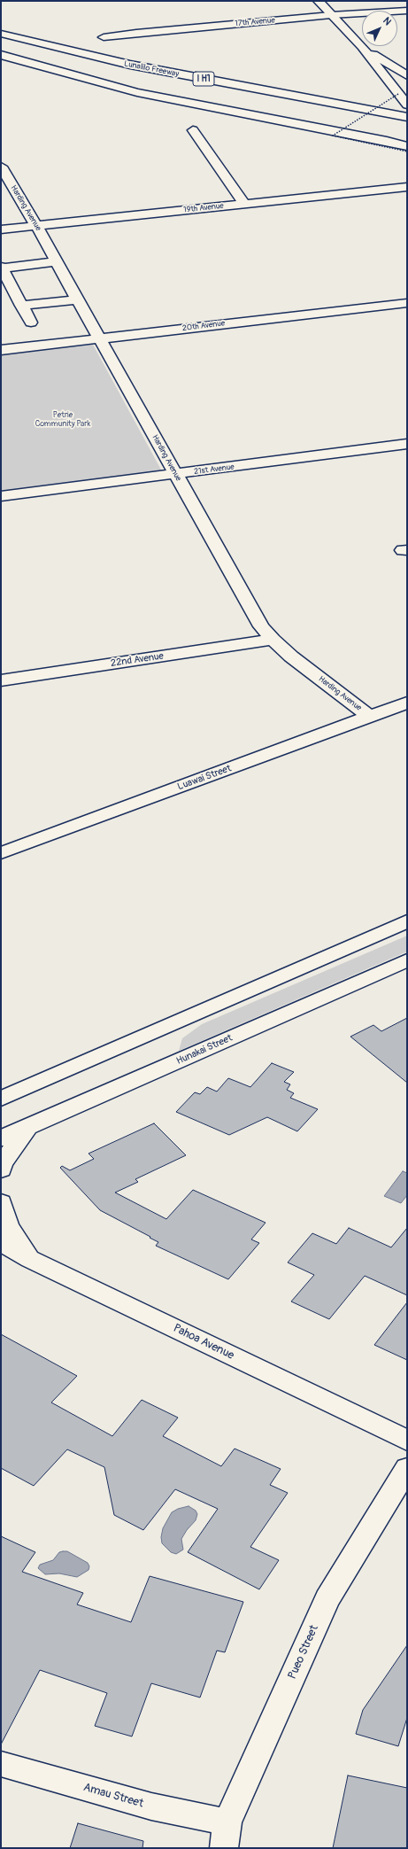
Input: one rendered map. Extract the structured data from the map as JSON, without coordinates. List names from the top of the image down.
{
  "streets": {
    "main road": [
      "17th Avenue",
      "Lunalilo Freeway",
      "I H1",
      "Harding Avenue",
      "19th Avenue",
      "20th Avenue",
      "21st Avenue",
      "22nd Avenue",
      "Luawai Street",
      "Hunakai Street",
      "Pahoa Avenue",
      "Pueo Street",
      "Amau Street"
    ]
  },
  "crossings": [
    ["Harding Avenue", "19th Avenue"],
    ["Harding Avenue", "20th Avenue"],
    ["Harding Avenue", "21st Avenue"],
    ["Harding Avenue", "22nd Avenue"],
    ["Harding Avenue", "Luawai Street"],
    ["Pueo Street", "Amau Street"]
  ],
  "parks": ["Petrie Community Park"],
  "north": "top right"
}
